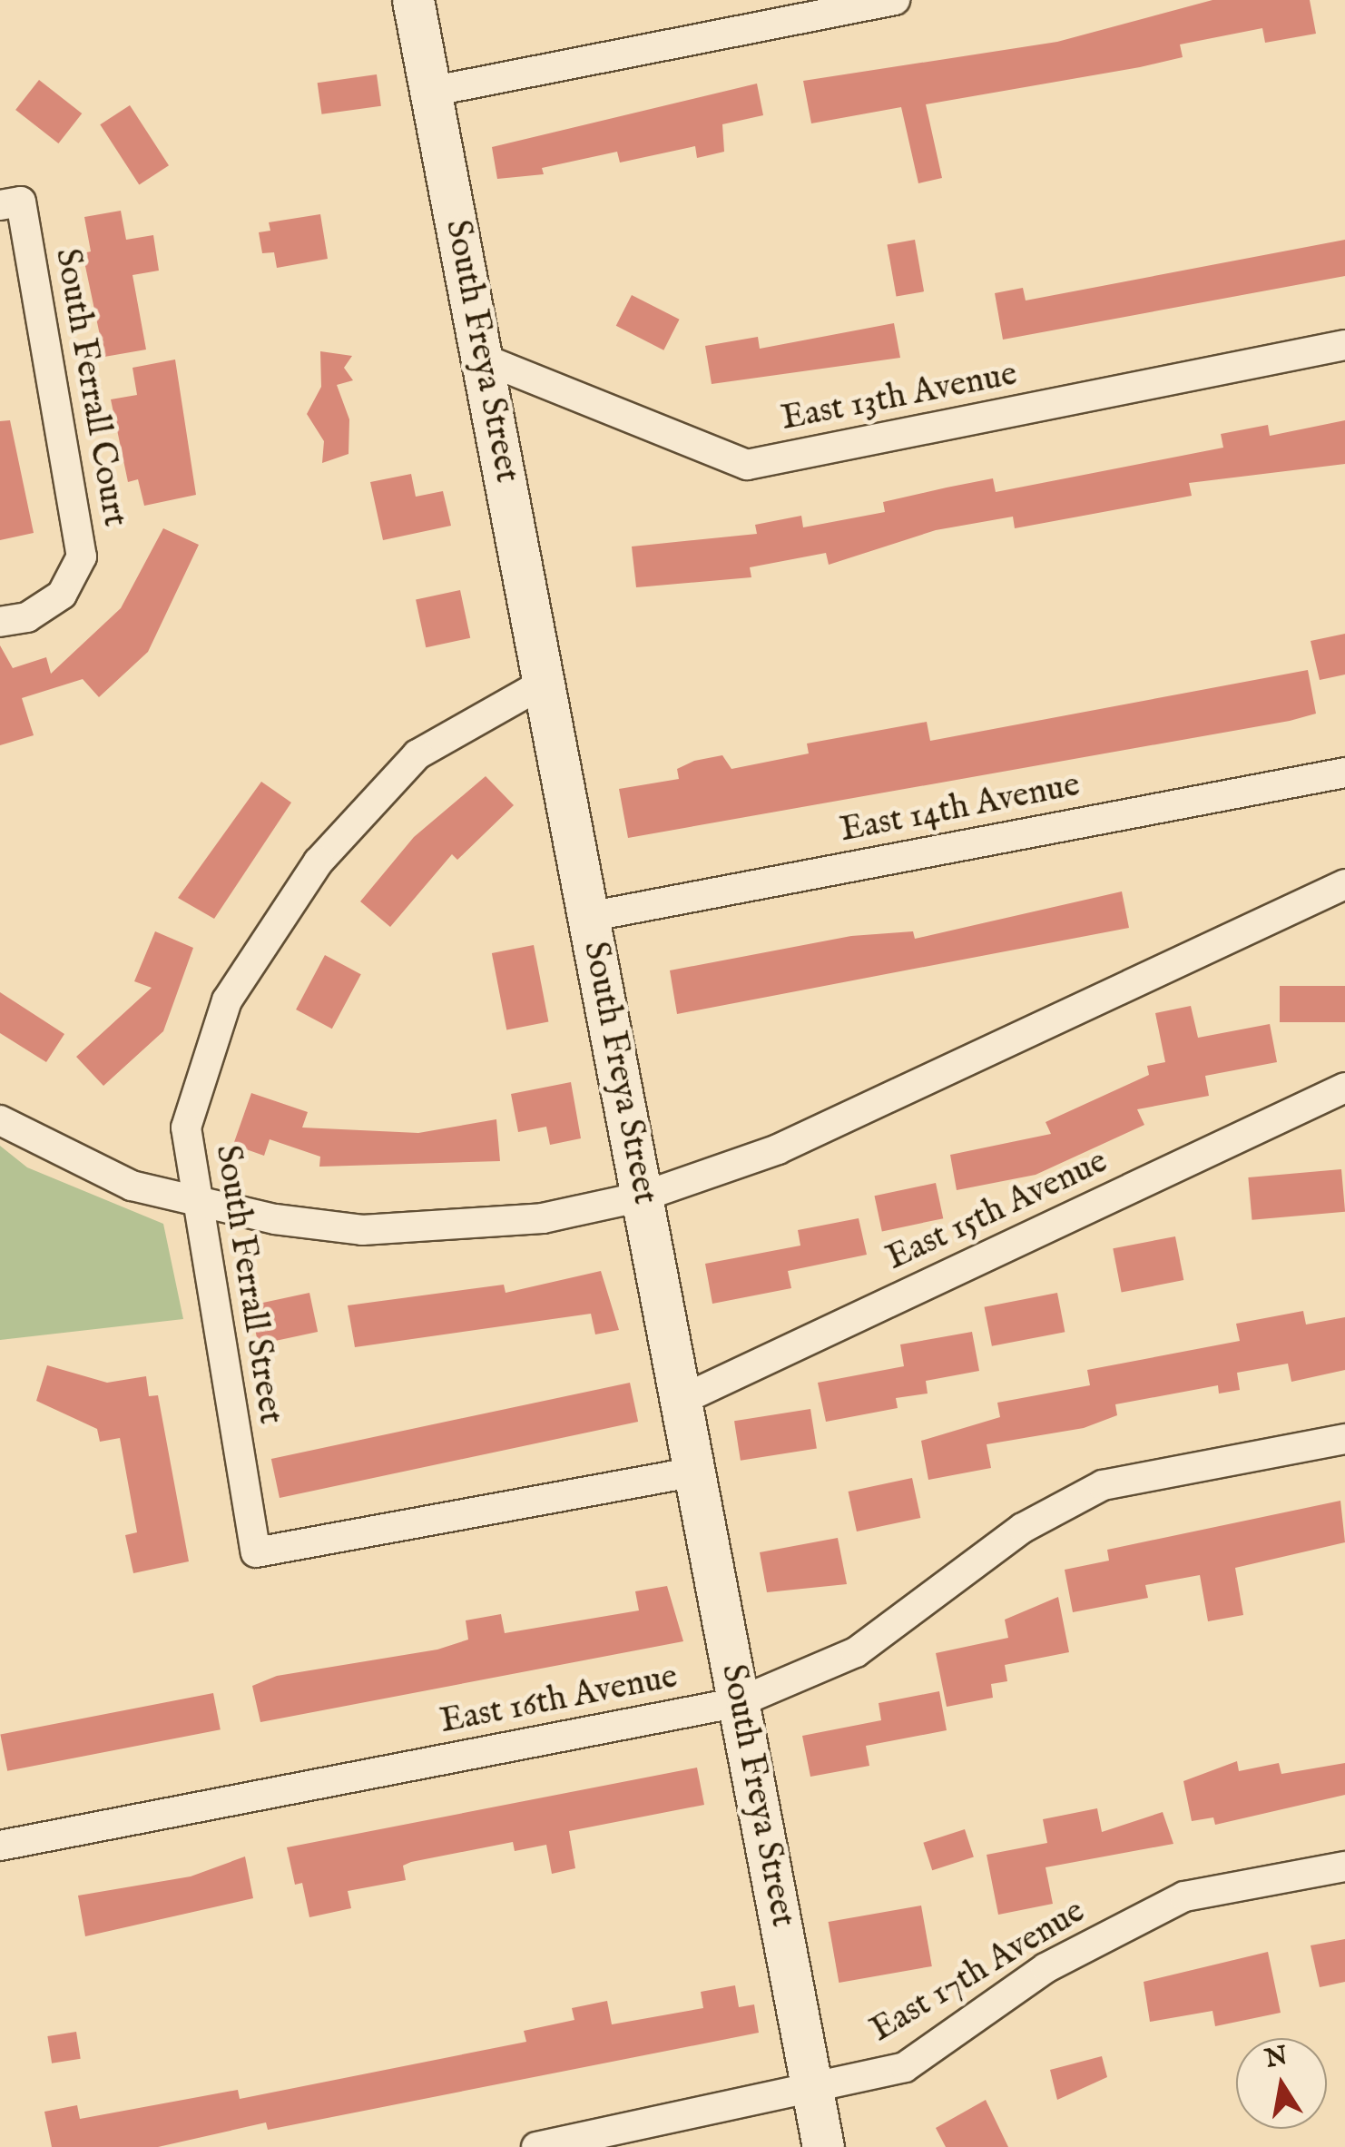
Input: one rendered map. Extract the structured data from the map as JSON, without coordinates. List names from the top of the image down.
{
  "streets": {
    "main road": ["South Freya Street"],
    "street": [
      "South Ferrall Court",
      "East 13th Avenue",
      "East 14th Avenue",
      "East 15th Avenue",
      "South Ferrall Street",
      "East 16th Avenue",
      "East 17th Avenue"
    ]
  },
  "crossings": [
    ["South Freya Street", "East 13th Avenue"],
    ["South Freya Street", "East 14th Avenue"],
    ["South Freya Street", "East 15th Avenue"],
    ["South Freya Street", "South Ferrall Street"],
    ["South Freya Street", "East 16th Avenue"],
    ["South Freya Street", "East 17th Avenue"]
  ],
  "north": "top"
}
